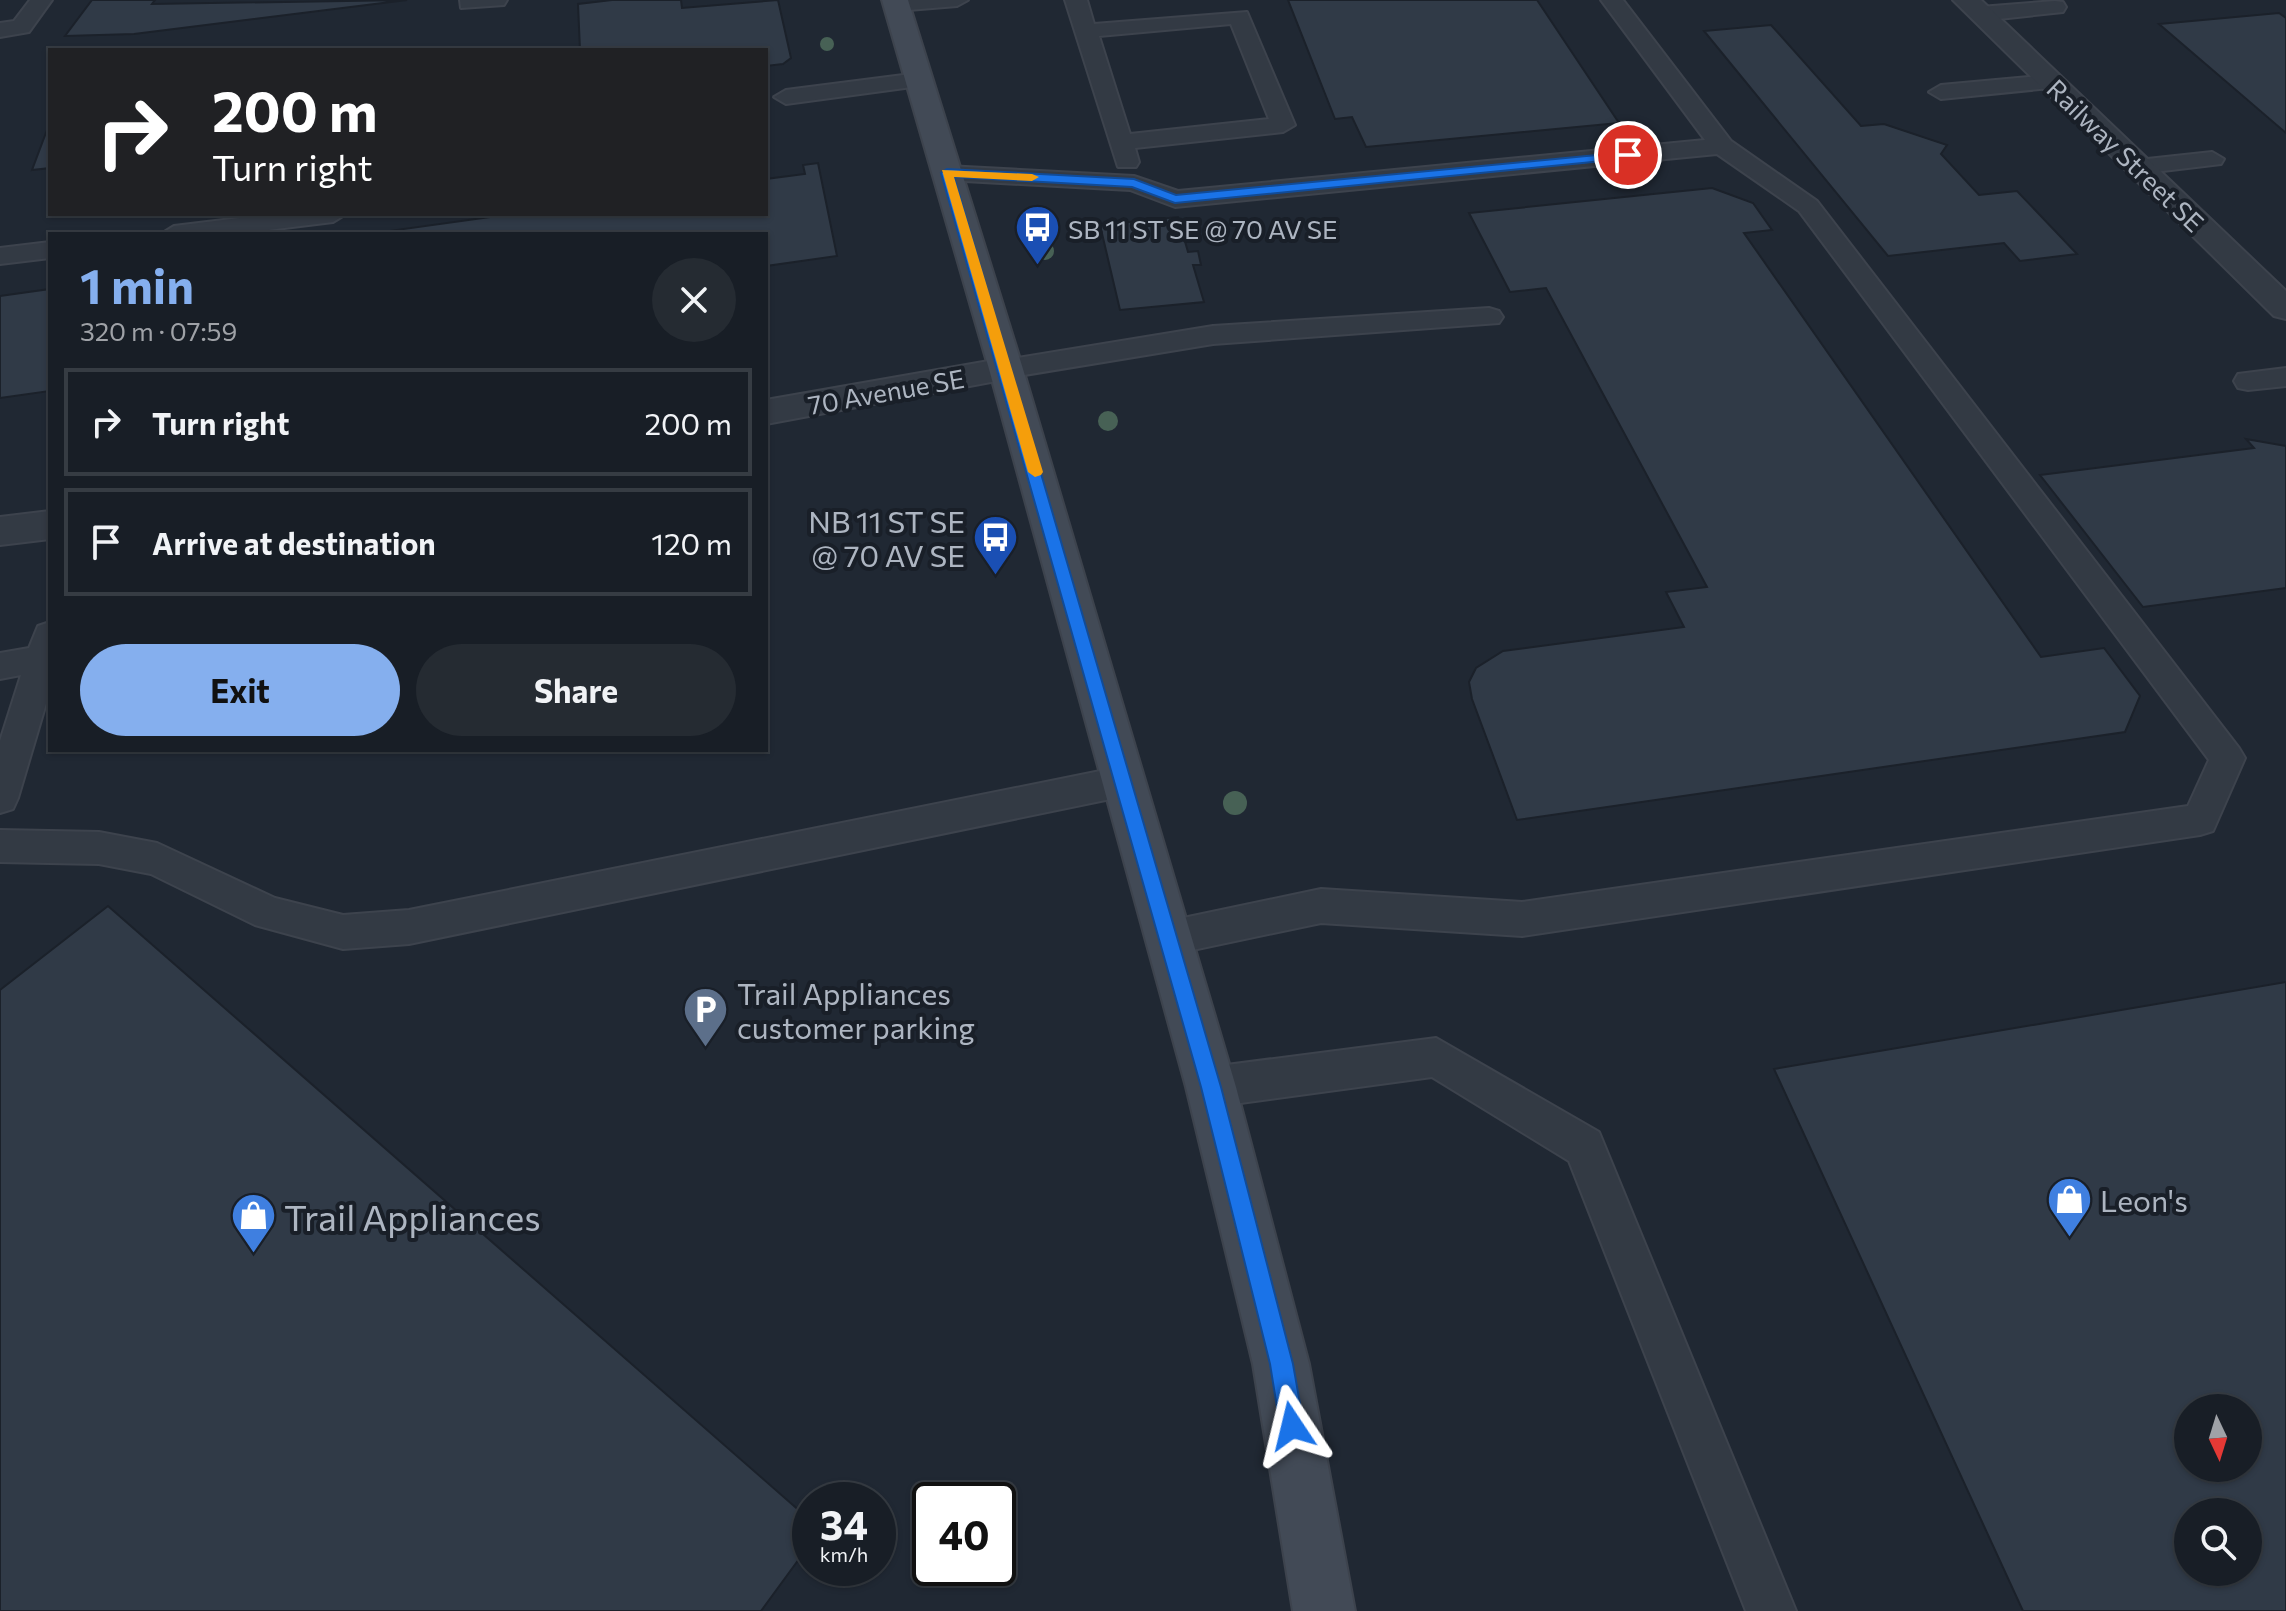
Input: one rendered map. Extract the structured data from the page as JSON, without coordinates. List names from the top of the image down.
{
  "streets": {
    "street": ["Railway Street SE", "70 Avenue SE"]
  },
  "places": {
    "bus stop": ["SB 11 ST SE @ 70 AV SE", "NB 11 ST SE @ 70 AV SE"],
    "parking": ["Trail Appliances customer parking"],
    "shop": ["Leon's", "Trail Appliances"]
  },
  "north": "bottom",
  "page": {
    "turn": ["200 m", "Turn right"],
    "heading": ["1 min", "320 m · 07:59"],
    "list": [
      {
        "name": "Turn right",
        "value": "200 m"
      },
      {
        "name": "Arrive at destination",
        "value": "120 m"
      }
    ],
    "buttons": ["Exit", "Share"],
    "speed": "34 km/h",
    "limit": "40"
  }
}
